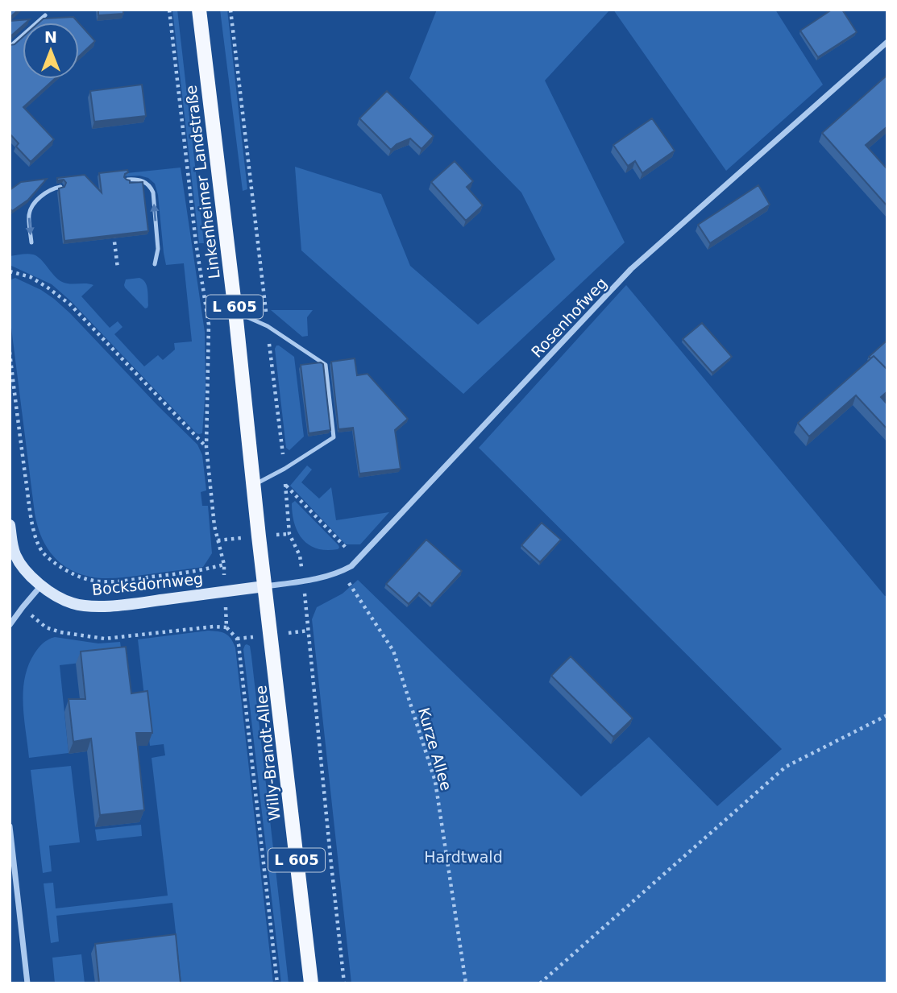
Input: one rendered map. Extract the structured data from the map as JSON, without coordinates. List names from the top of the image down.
{
  "streets": {
    "main road": [
      "Linkenheimer Landstraße",
      "L 605",
      "Bocksdornweg",
      "Willy-Brandt-Allee"
    ],
    "street": ["Rosenhofweg"],
    "path": ["Kurze Allee"]
  },
  "crossings": [
    ["Linkenheimer Landstraße", "Rosenhofweg"],
    ["Linkenheimer Landstraße", "Bocksdornweg"],
    ["Linkenheimer Landstraße", "Willy-Brandt-Allee"],
    ["Rosenhofweg", "Bocksdornweg"],
    ["Rosenhofweg", "Kurze Allee"],
    ["Rosenhofweg", "Willy-Brandt-Allee"],
    ["Bocksdornweg", "Willy-Brandt-Allee"]
  ],
  "parks": ["Hardtwald"],
  "north": "top"
}
